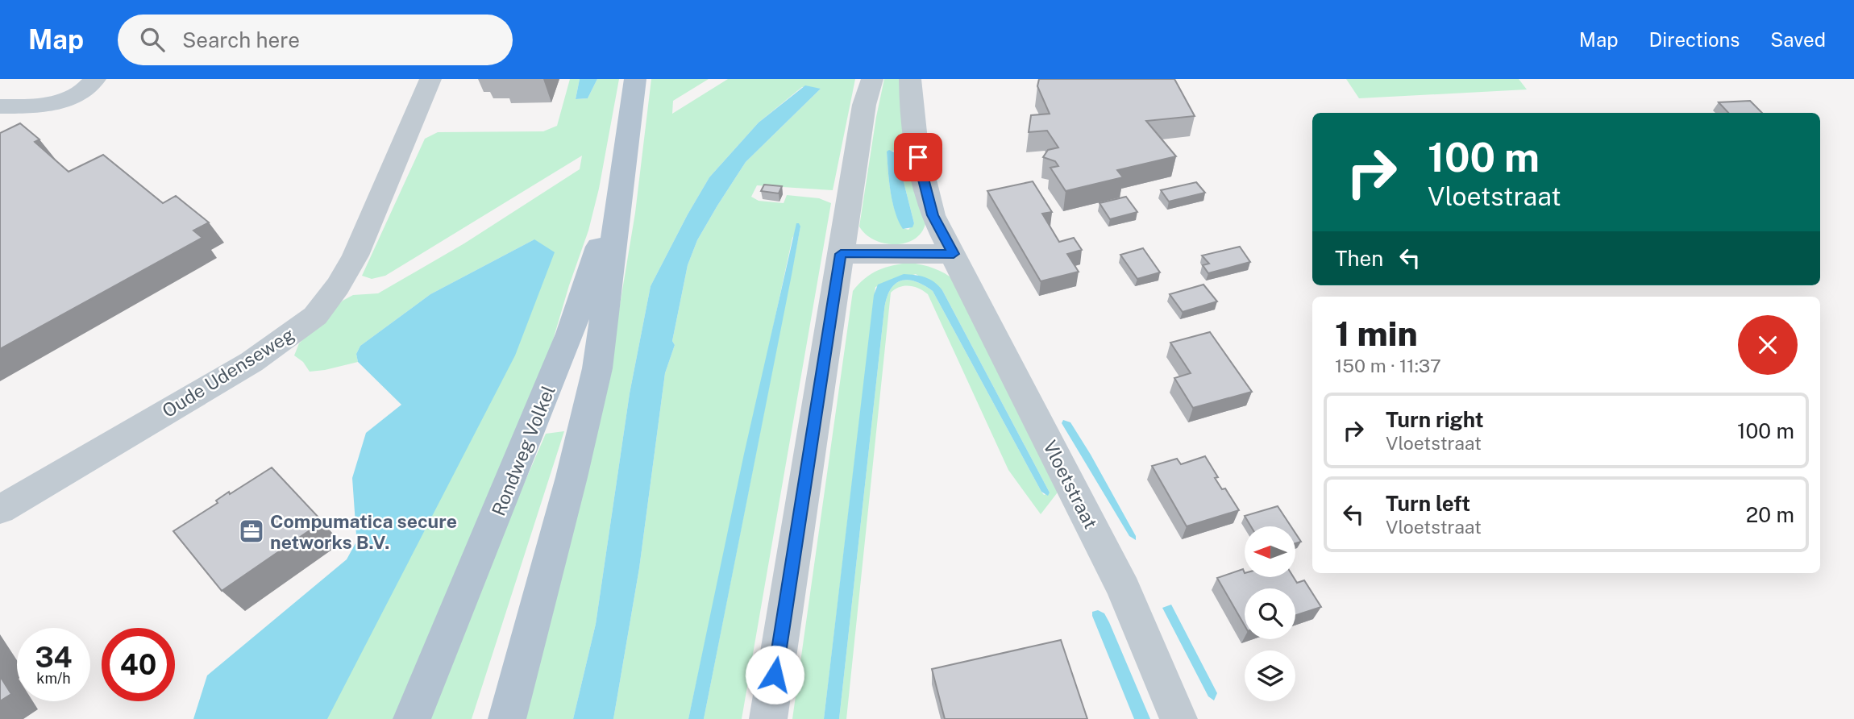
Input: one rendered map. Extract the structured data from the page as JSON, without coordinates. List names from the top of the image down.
{
  "streets": {
    "main road": ["Rondweg Volkel"],
    "street": ["Oude Udenseweg", "Vloetstraat"]
  },
  "places": {
    "office": ["Compumatica secure networks B.V."]
  },
  "north": "left",
  "page": {
    "header": "Map",
    "search": "Search here",
    "nav": ["Map", "Directions", "Saved"],
    "turn": ["100 m", "Vloetstraat"],
    "then": "Then",
    "heading": ["1 min", "150 m · 11:37"],
    "list": [
      {
        "name": "Turn right",
        "note": "Vloetstraat",
        "value": "100 m"
      },
      {
        "name": "Turn left",
        "note": "Vloetstraat",
        "value": "20 m"
      }
    ],
    "speed": "34 km/h",
    "limit": "40"
  }
}
